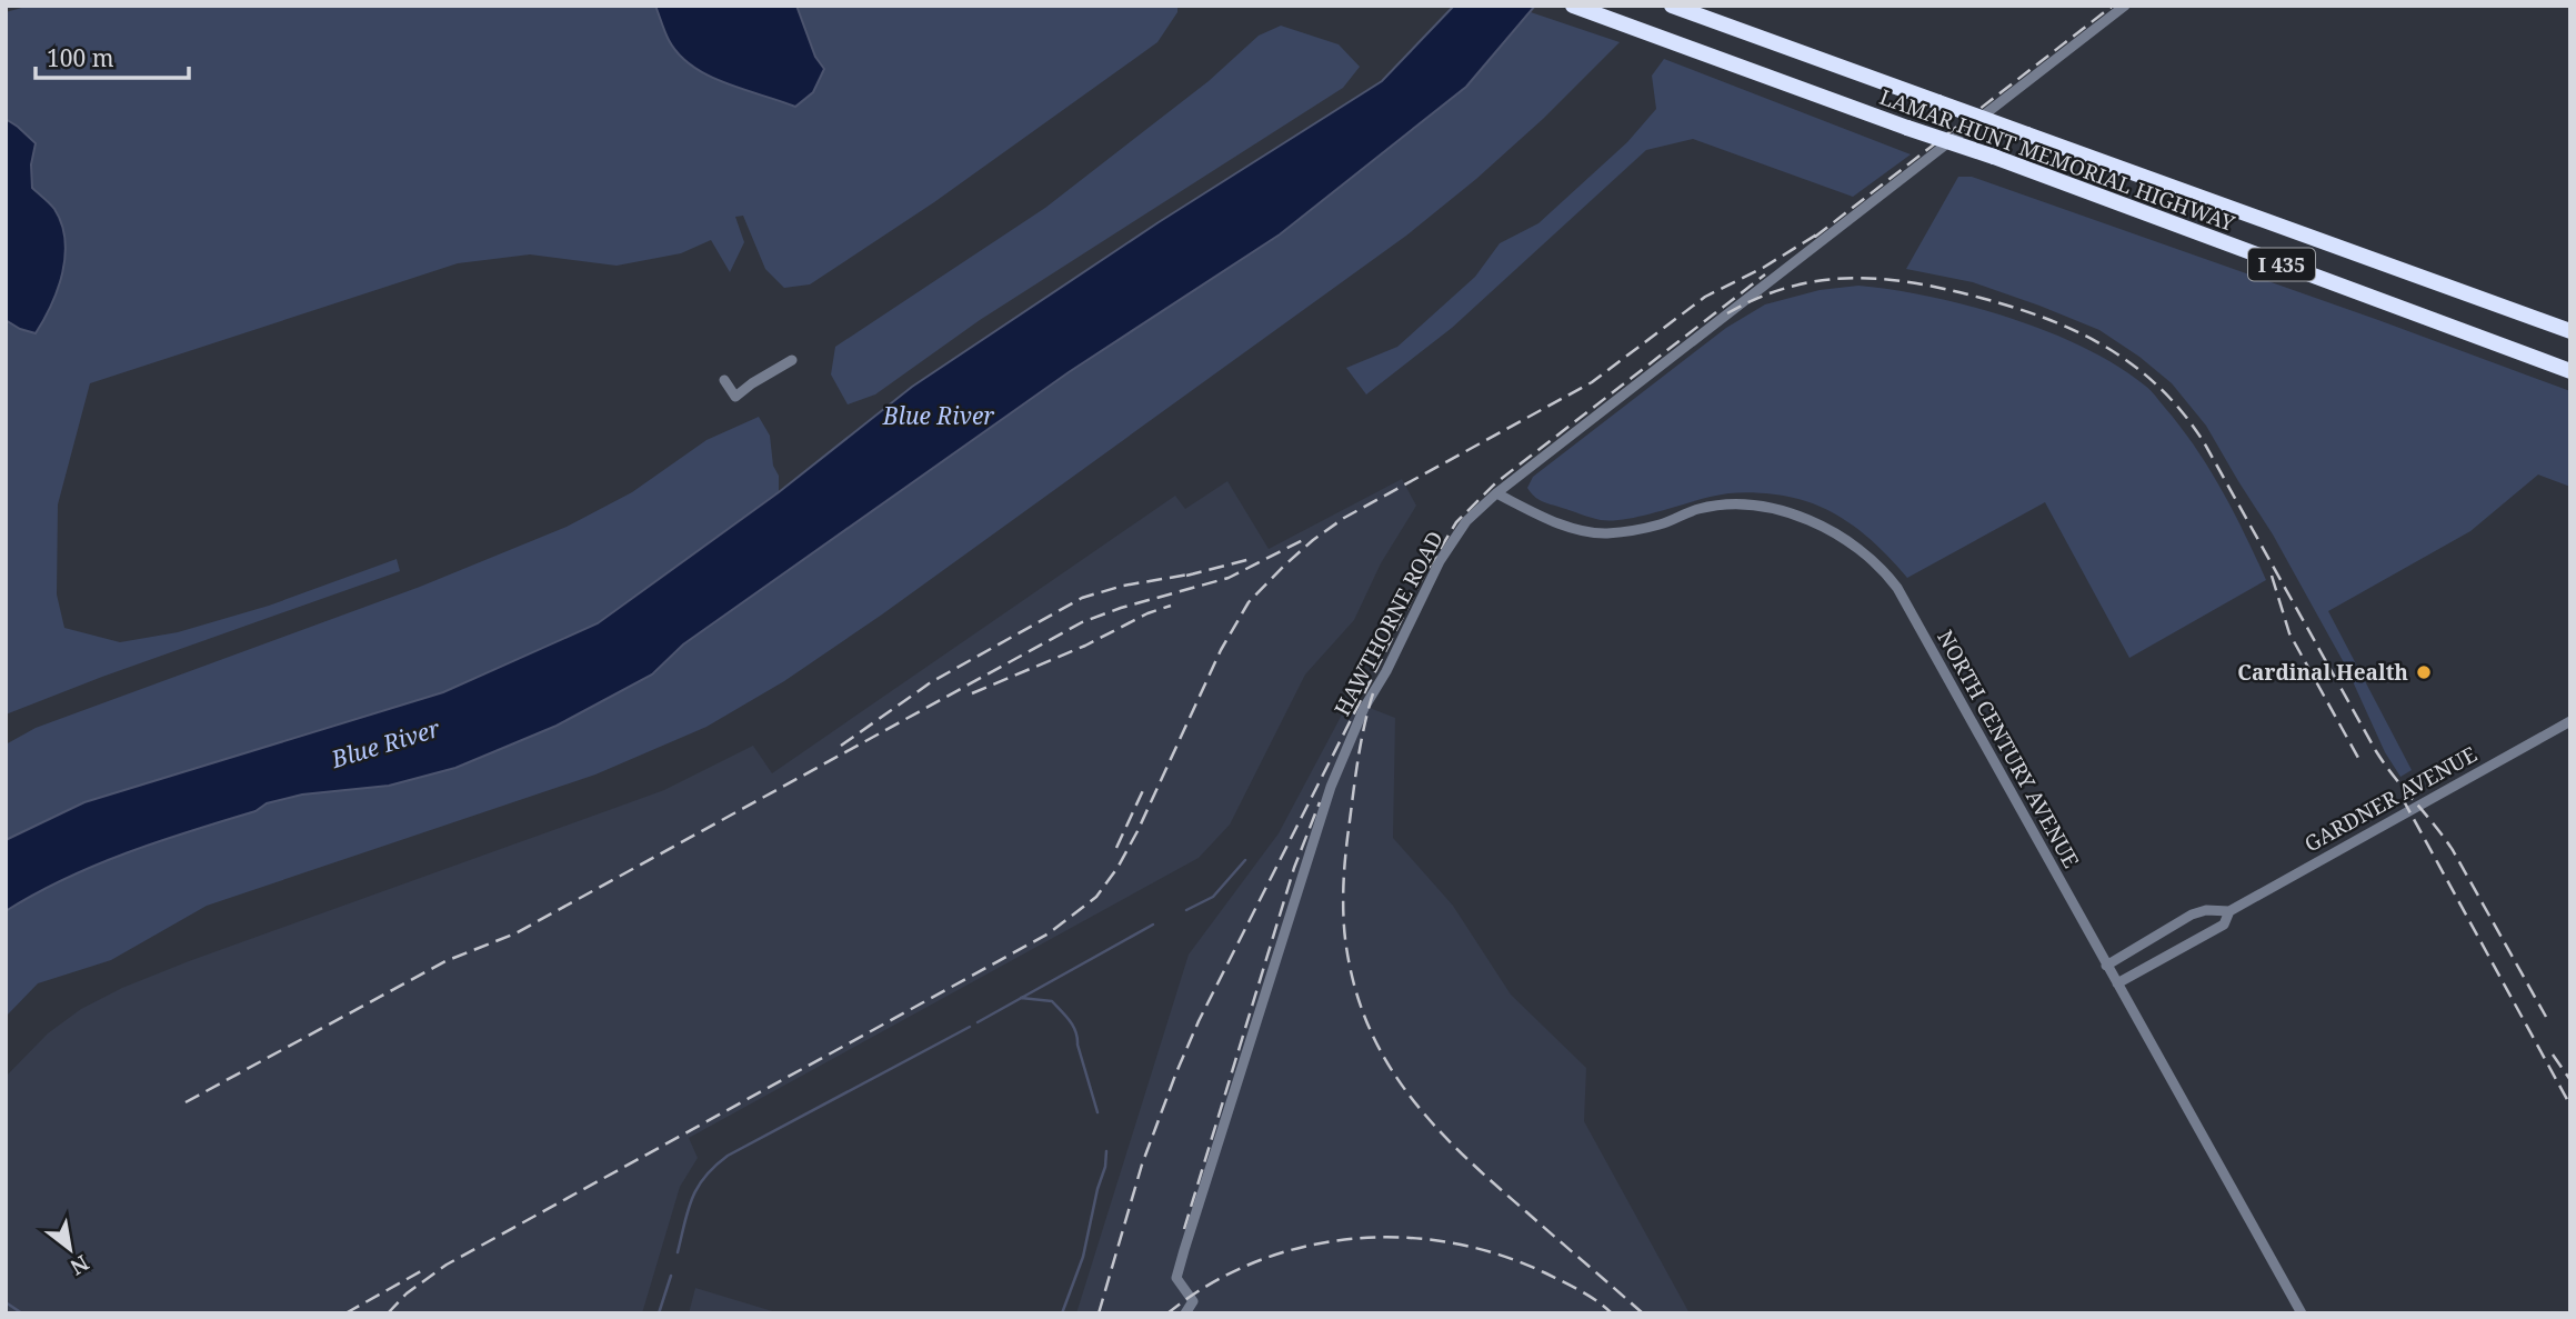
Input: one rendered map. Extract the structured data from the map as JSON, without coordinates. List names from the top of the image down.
{
  "streets": {
    "highway": ["LAMAR HUNT MEMORIAL HIGHWAY", "I 435"],
    "street": ["HAWTHORNE ROAD", "NORTH CENTURY AVENUE", "GARDNER AVENUE"]
  },
  "crossings": [
    ["HAWTHORNE ROAD", "NORTH CENTURY AVENUE"],
    ["NORTH CENTURY AVENUE", "GARDNER AVENUE"]
  ],
  "water": ["Blue River"],
  "places": ["Cardinal Health"],
  "scale_bar": "100 m",
  "north": "bottom right"
}
